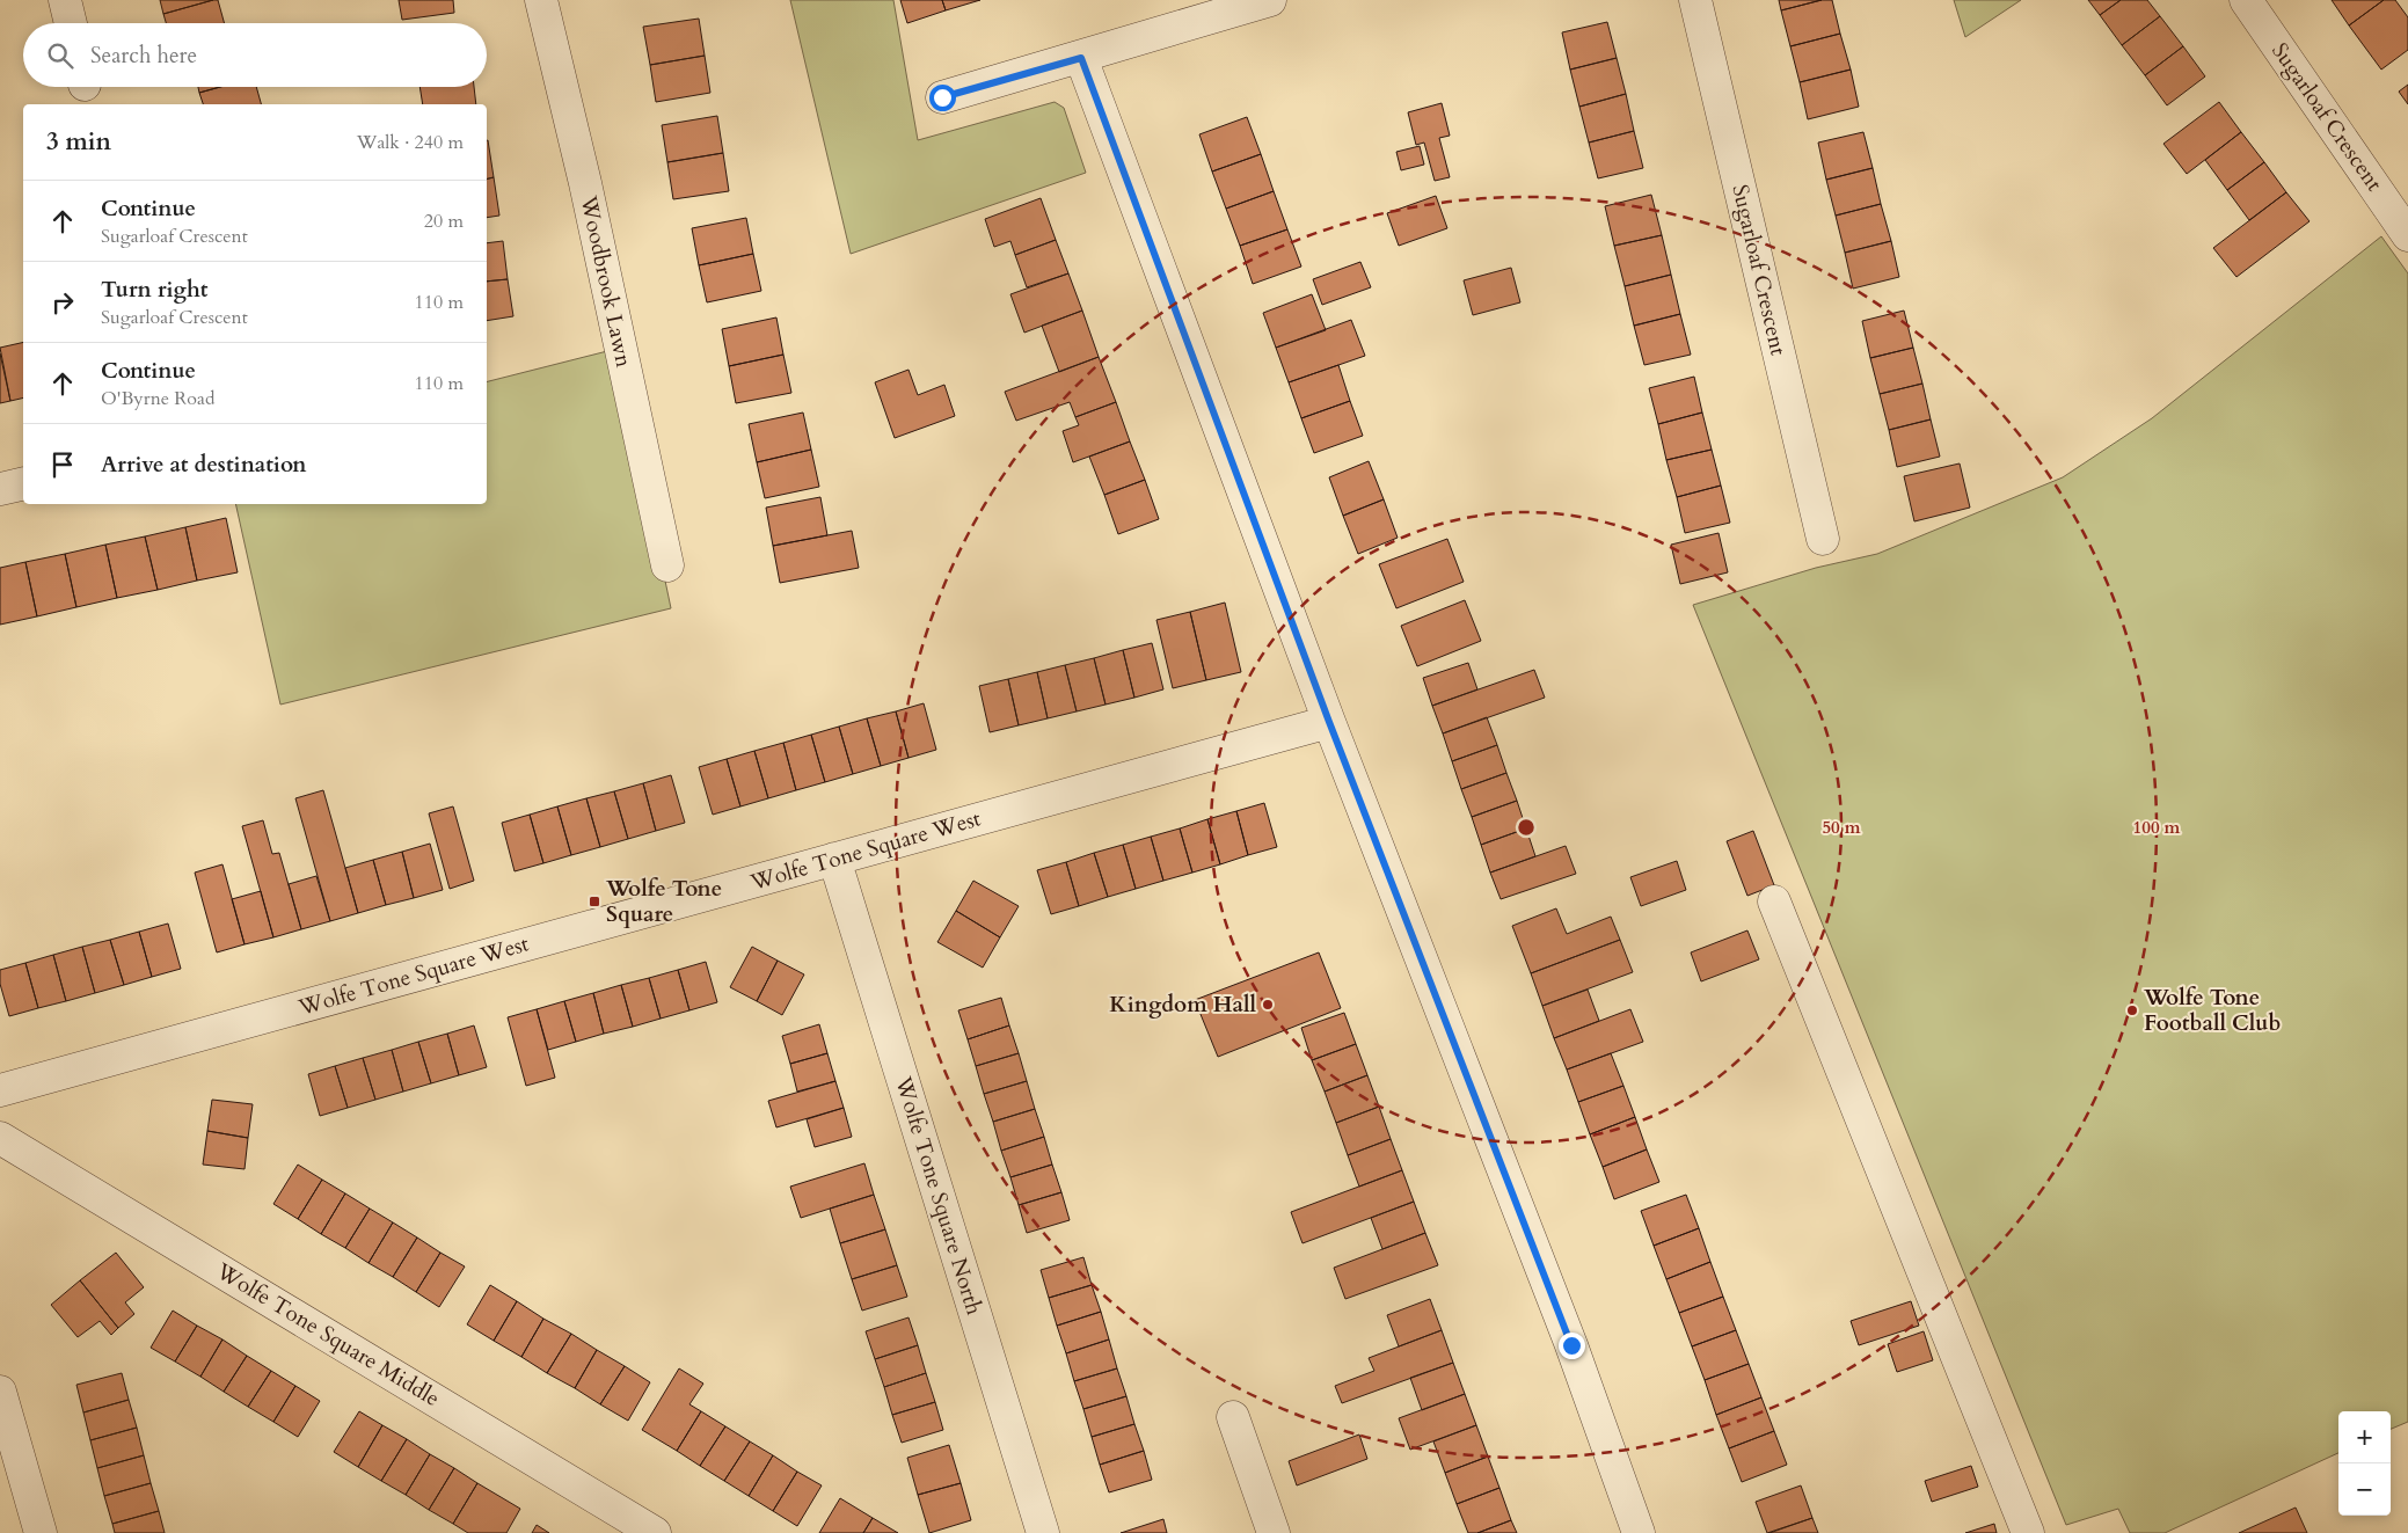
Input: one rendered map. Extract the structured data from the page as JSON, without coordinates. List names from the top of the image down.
{
  "streets": {
    "street": [
      "Sugarloaf Crescent",
      "Woodbrook Lawn",
      "Wolfe Tone Square West",
      "Wolfe Tone Square North",
      "Wolfe Tone Square Middle"
    ]
  },
  "crossings": [
    ["Wolfe Tone Square West", "Wolfe Tone Square North"]
  ],
  "places": {
    "transit": ["Wolfe Tone Square"],
    "other": ["Kingdom Hall", "Wolfe Tone Football Club"]
  },
  "page": {
    "search": "Search here",
    "heading": ["3 min", "Walk · 240 m"],
    "list": [
      ["Continue", "Sugarloaf Crescent", "20 m"],
      ["Turn right", "Sugarloaf Crescent", "110 m"],
      ["Continue", "O'Byrne Road", "110 m"],
      "Arrive at destination"
    ],
    "map_buttons": ["+", "−"]
  },
  "rings": ["50 m", "100 m"]
}
